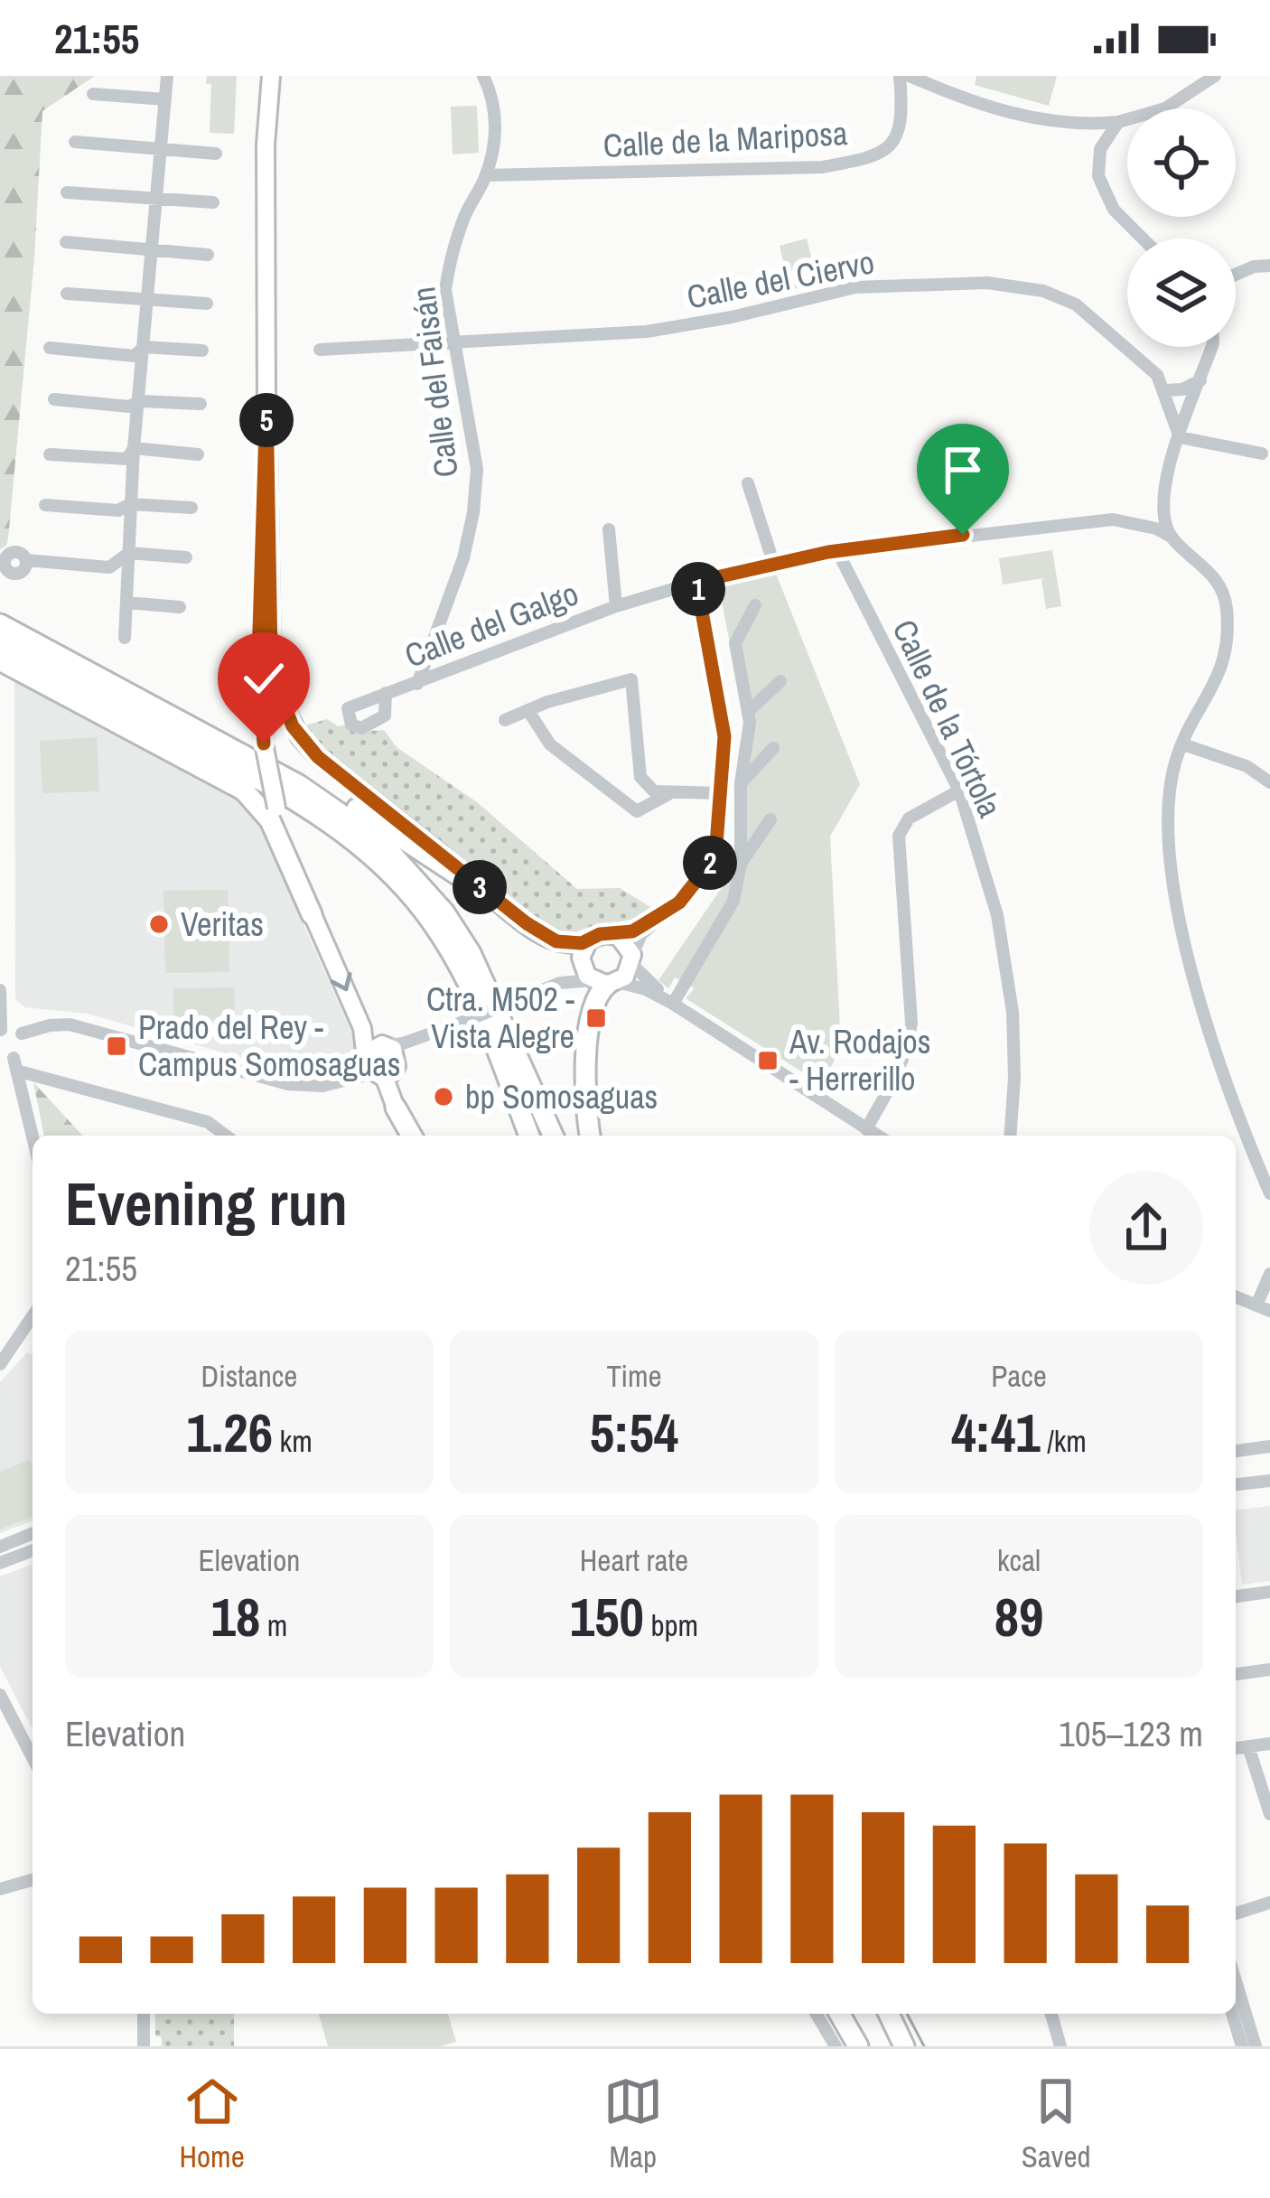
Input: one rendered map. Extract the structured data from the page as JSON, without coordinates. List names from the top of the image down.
{
  "streets": {
    "street": [
      "Calle de la Mariposa",
      "Calle del Ciervo",
      "Calle del Faisán",
      "Calle del Galgo",
      "Calle de la Tórtola"
    ]
  },
  "crossings": [
    ["Calle de la Mariposa", "Calle del Faisán"],
    ["Calle del Ciervo", "Calle del Faisán"],
    ["Calle del Faisán", "Calle del Galgo"],
    ["Calle del Galgo", "Calle de la Tórtola"]
  ],
  "places": {
    "other": ["Veritas", "bp Somosaguas"],
    "transit": ["Ctra. M502 - Vista Alegre", "Prado del Rey - Campus Somosaguas", "Av. Rodajos - Herrerillo"]
  },
  "page": {
    "status": "21:55",
    "pins": [
      "5",
      "1",
      "2",
      "3"
    ],
    "heading": ["Evening run", "21:55"],
    "stats": [
      ["Distance", "1.26 km"],
      ["Time", "5:54"],
      ["Pace", "4:41 /km"],
      ["Elevation", "18 m"],
      ["Heart rate", "150 bpm"],
      ["kcal", "89"]
    ],
    "chart": ["Elevation", "105–123 m"],
    "tabs": ["Home", "Map", "Saved"]
  }
}
